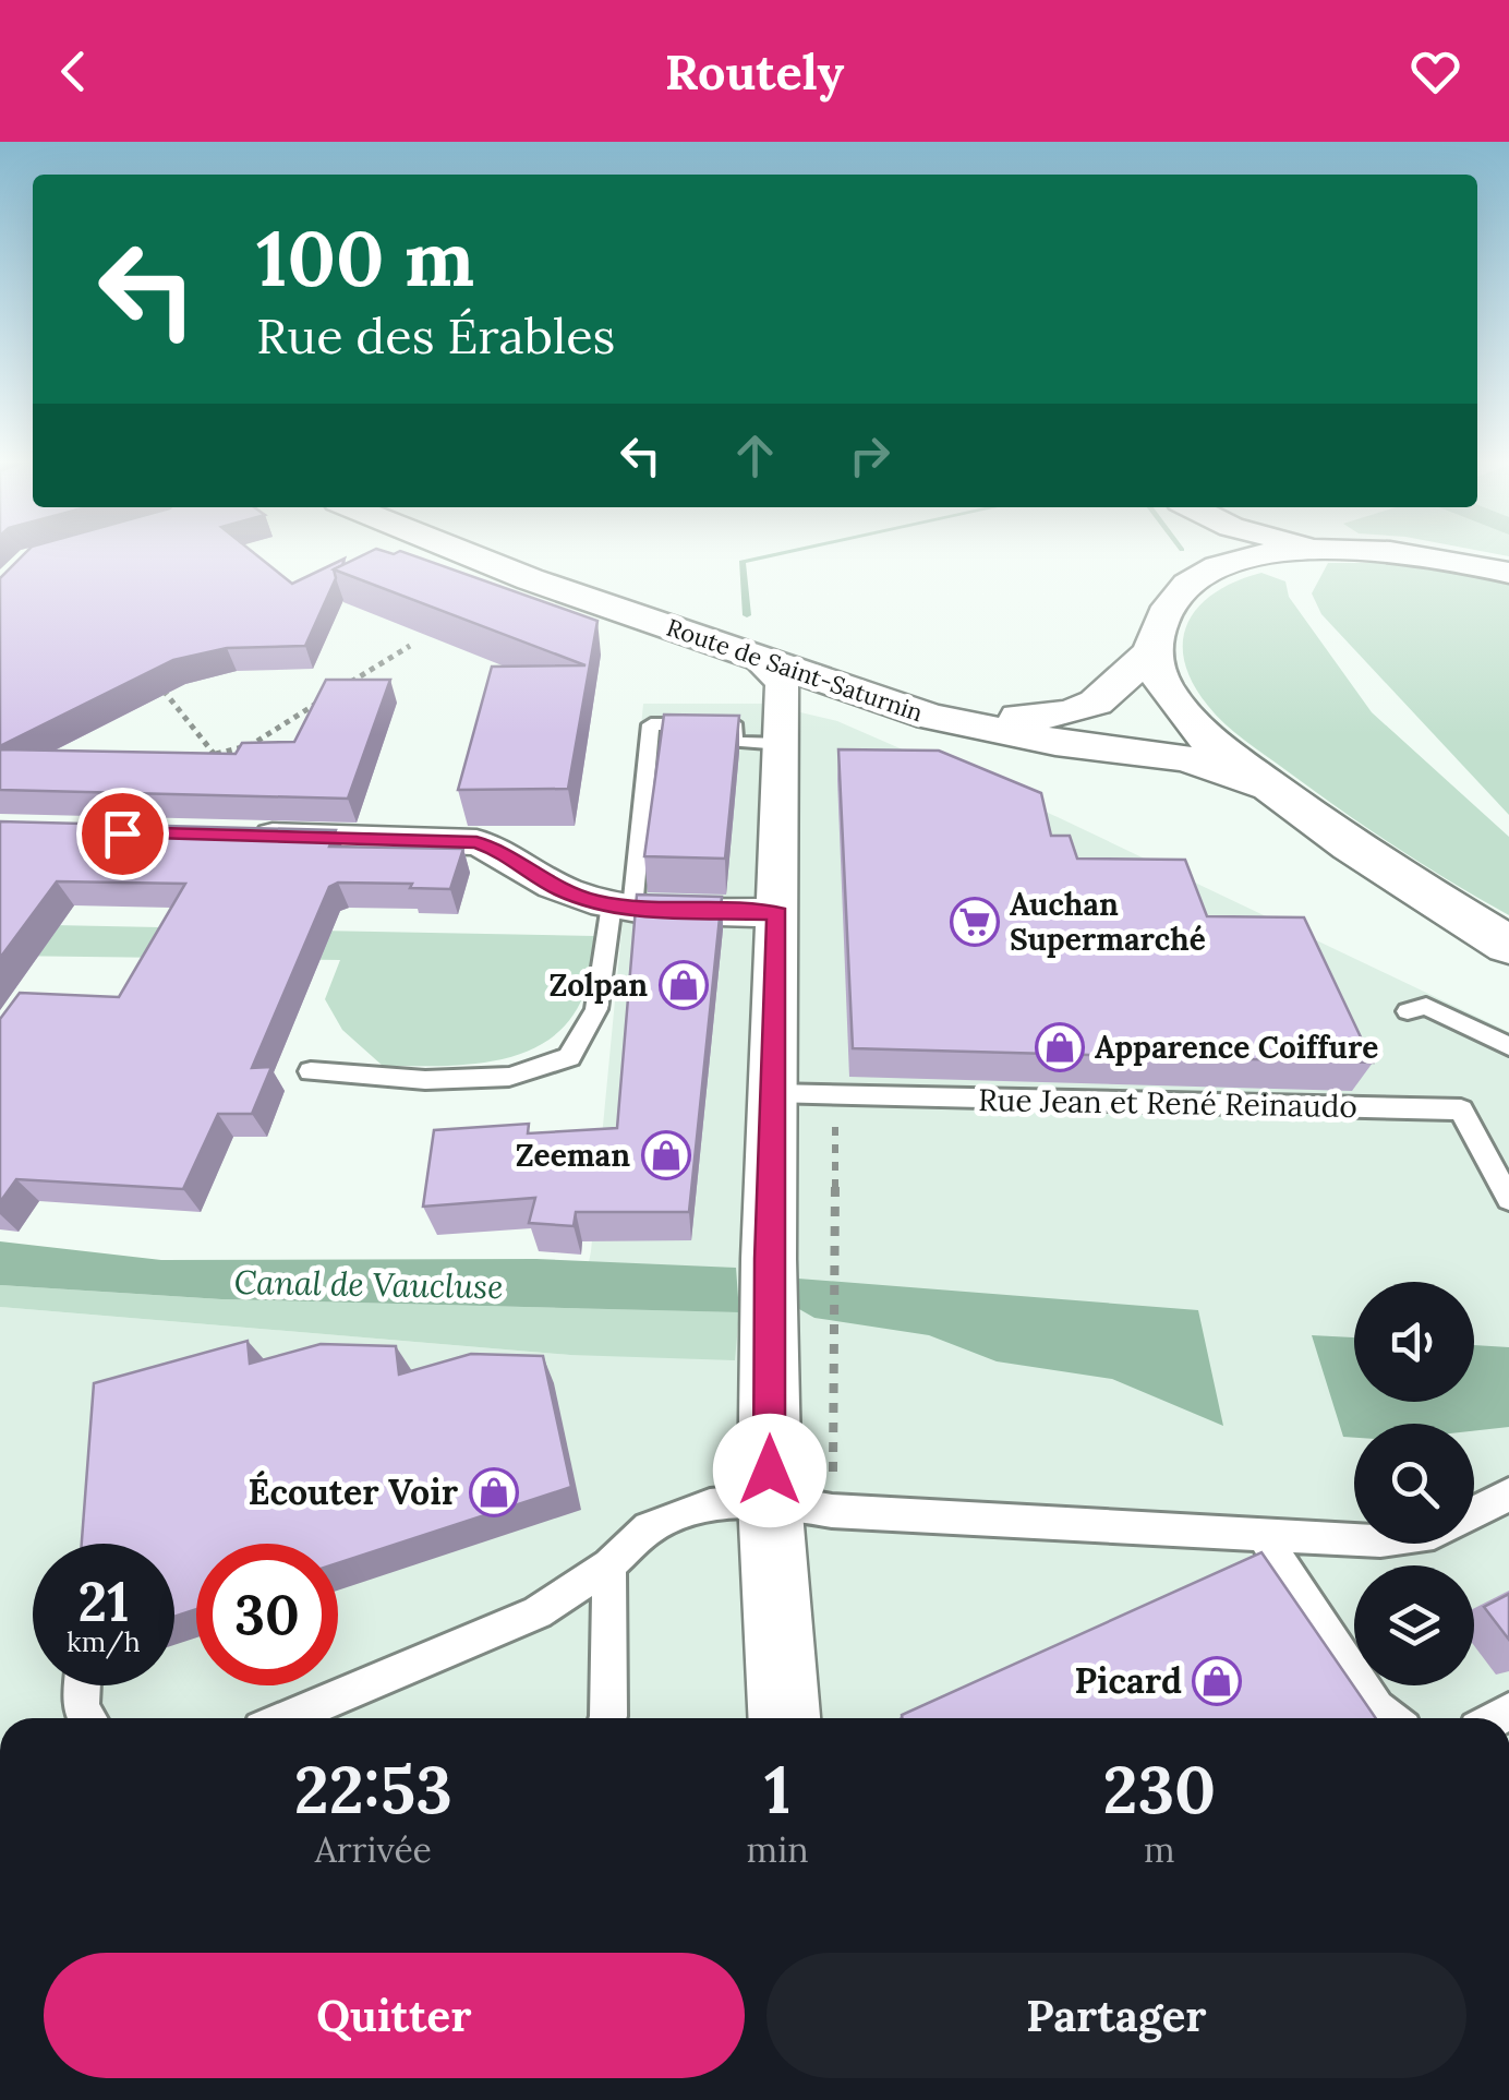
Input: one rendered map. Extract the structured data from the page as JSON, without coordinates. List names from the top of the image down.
{
  "streets": {
    "main road": ["Route de Saint-Saturnin"],
    "lane": ["Rue Jean et René Reinaudo"]
  },
  "water": ["Canal de Vaucluse"],
  "places": {
    "supermarket": ["Auchan Supermarché"],
    "shop": [
      "Zolpan",
      "Apparence Coiffure",
      "Zeeman",
      "Écouter Voir",
      "Picard"
    ]
  },
  "page": {
    "header": "Routely",
    "turn": ["100 m", "Rue des Érables"],
    "speed": "21 km/h",
    "limit": "30",
    "eta": [
      "22:53",
      "Arrivée",
      "1",
      "min",
      "230",
      "m"
    ],
    "buttons": ["Quitter", "Partager"]
  }
}
